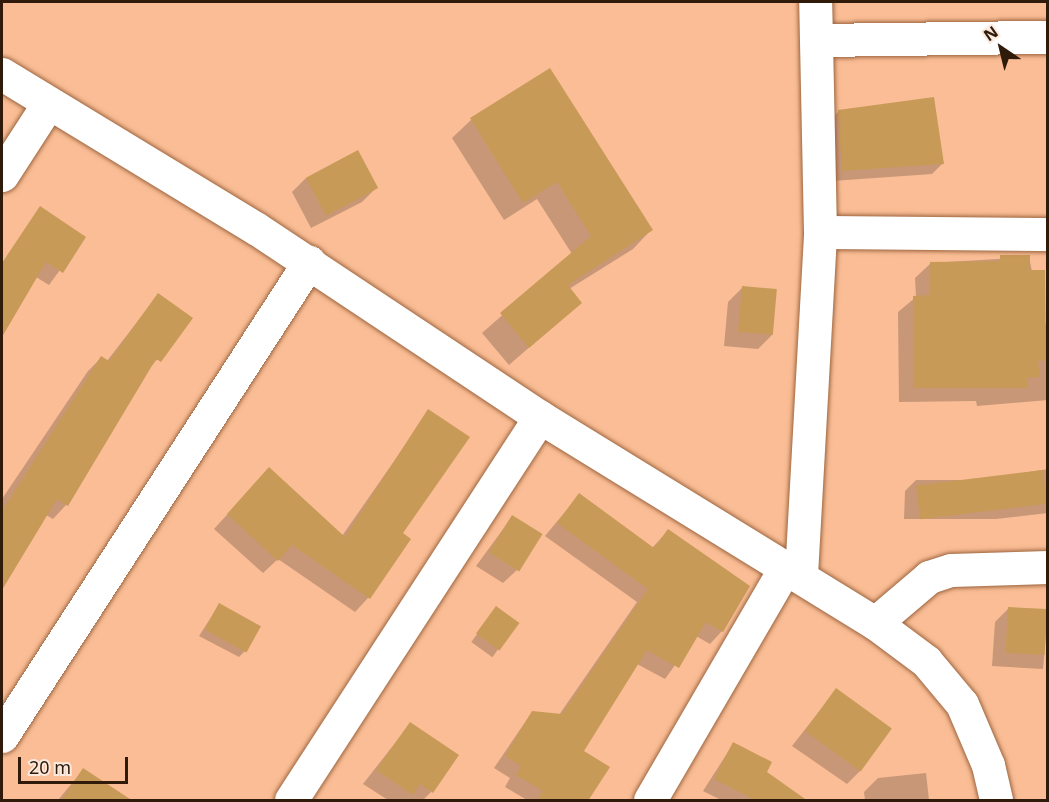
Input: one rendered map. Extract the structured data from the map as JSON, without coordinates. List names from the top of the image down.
{
  "scale_bar": "20 m",
  "north": "top left"
}
